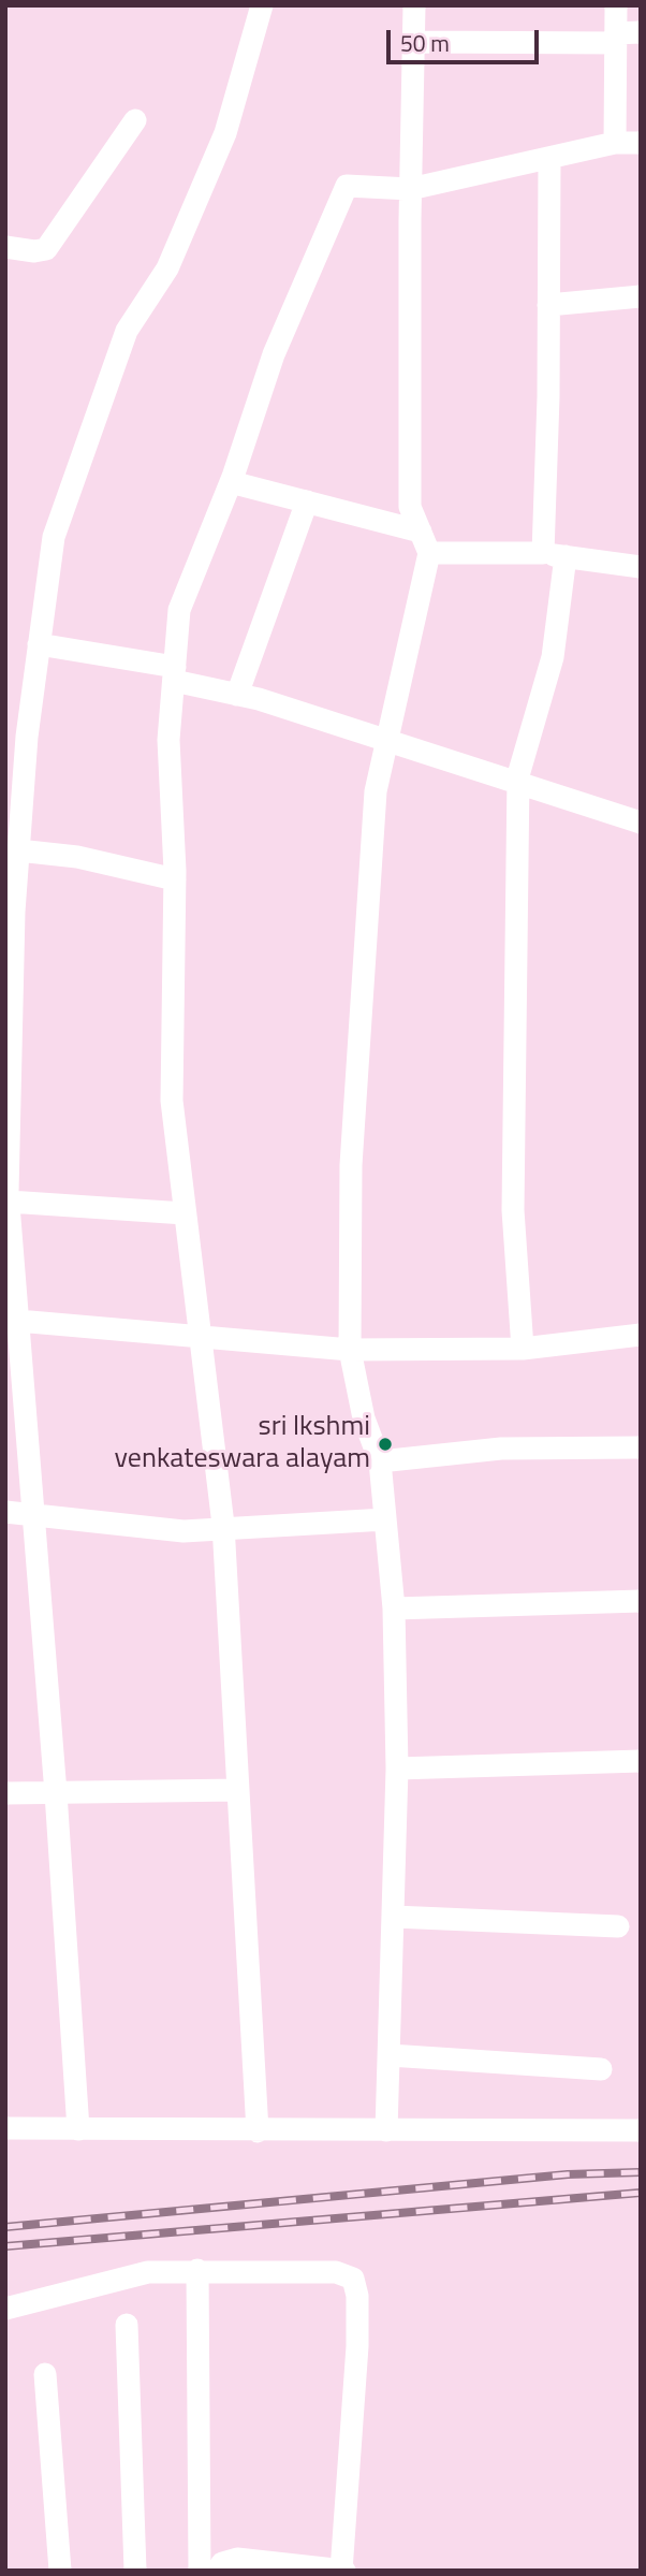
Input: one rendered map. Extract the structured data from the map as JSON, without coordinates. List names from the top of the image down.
{
  "places": ["sri lkshmi venkateswara alayam"],
  "scale_bar": "50 m"
}
